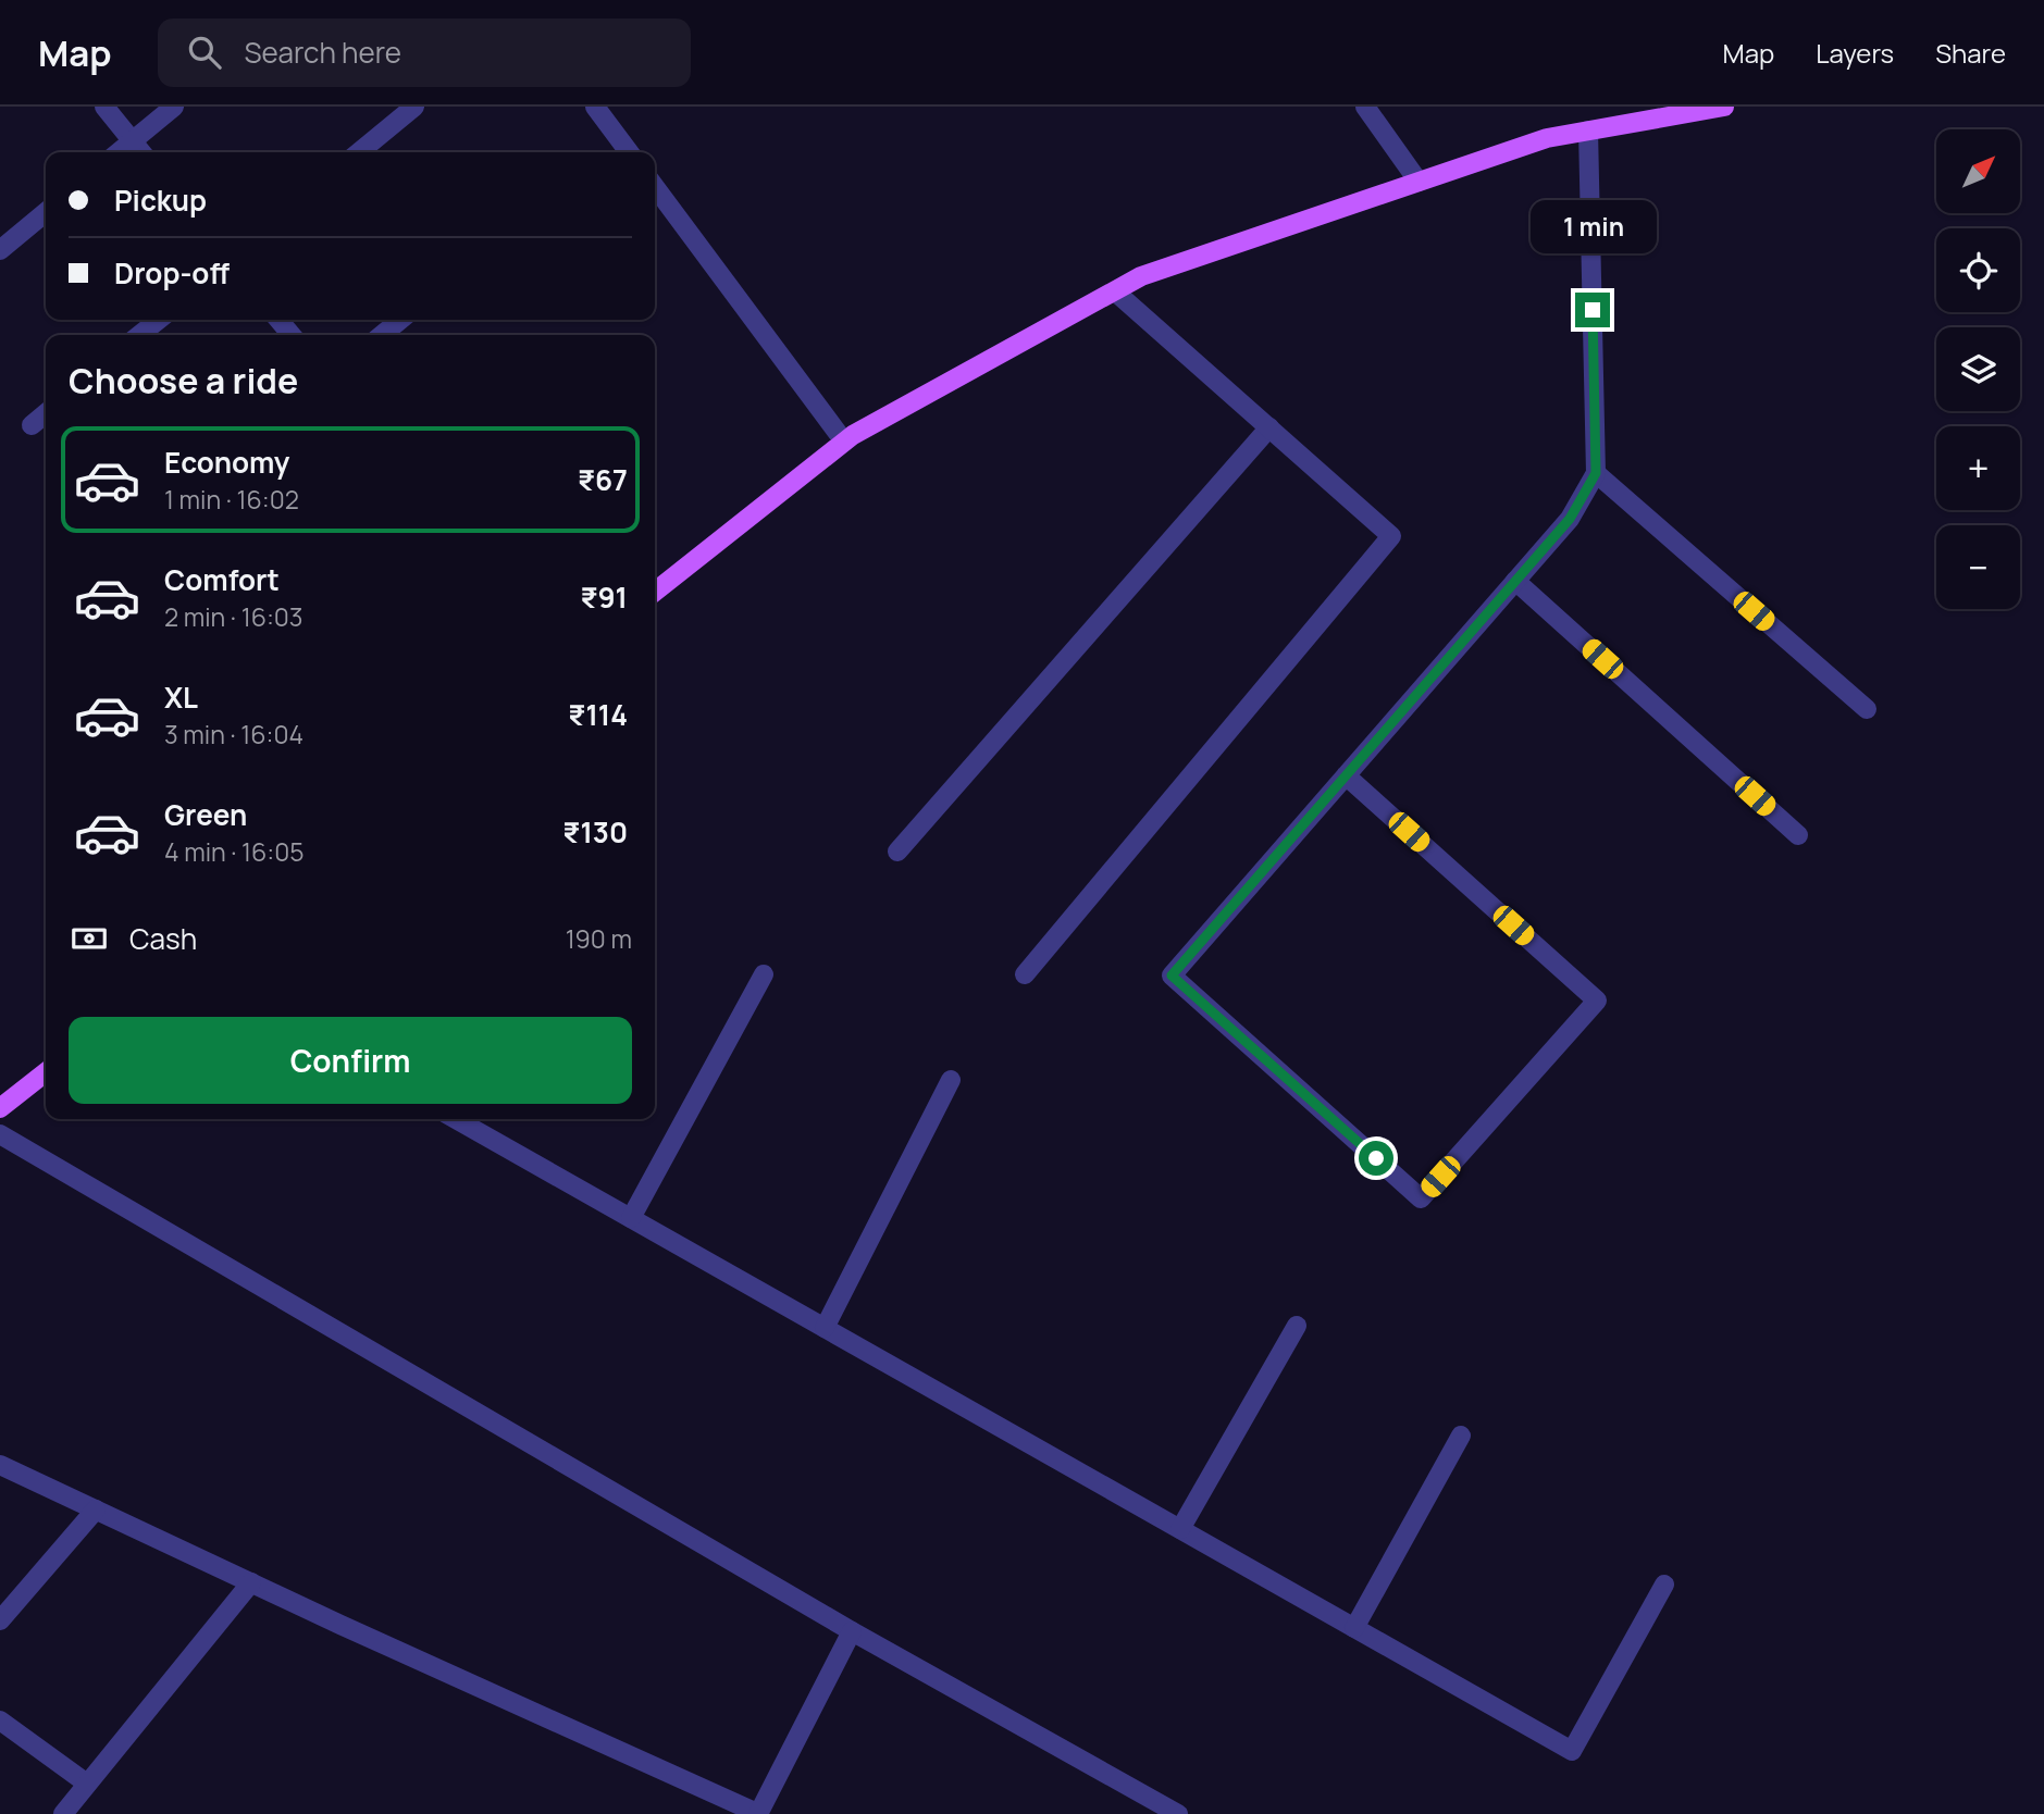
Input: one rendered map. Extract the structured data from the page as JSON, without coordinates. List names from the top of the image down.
{
  "north": "top right",
  "page": {
    "header": "Map",
    "search": "Search here",
    "nav": ["Map", "Layers", "Share"],
    "map_buttons": ["+", "−"],
    "banner": ["Pickup", "Drop-off"],
    "bubble": "1 min",
    "heading": "Choose a ride",
    "list": [
      {
        "name": "Economy",
        "note": "1 min · 16:02",
        "value": "₹67"
      },
      {
        "name": "Comfort",
        "note": "2 min · 16:03",
        "value": "₹91"
      },
      {
        "name": "XL",
        "note": "3 min · 16:04",
        "value": "₹114"
      },
      {
        "name": "Green",
        "note": "4 min · 16:05",
        "value": "₹130"
      }
    ],
    "pay": ["Cash", "190 m"],
    "buttons": "Confirm"
  }
}
